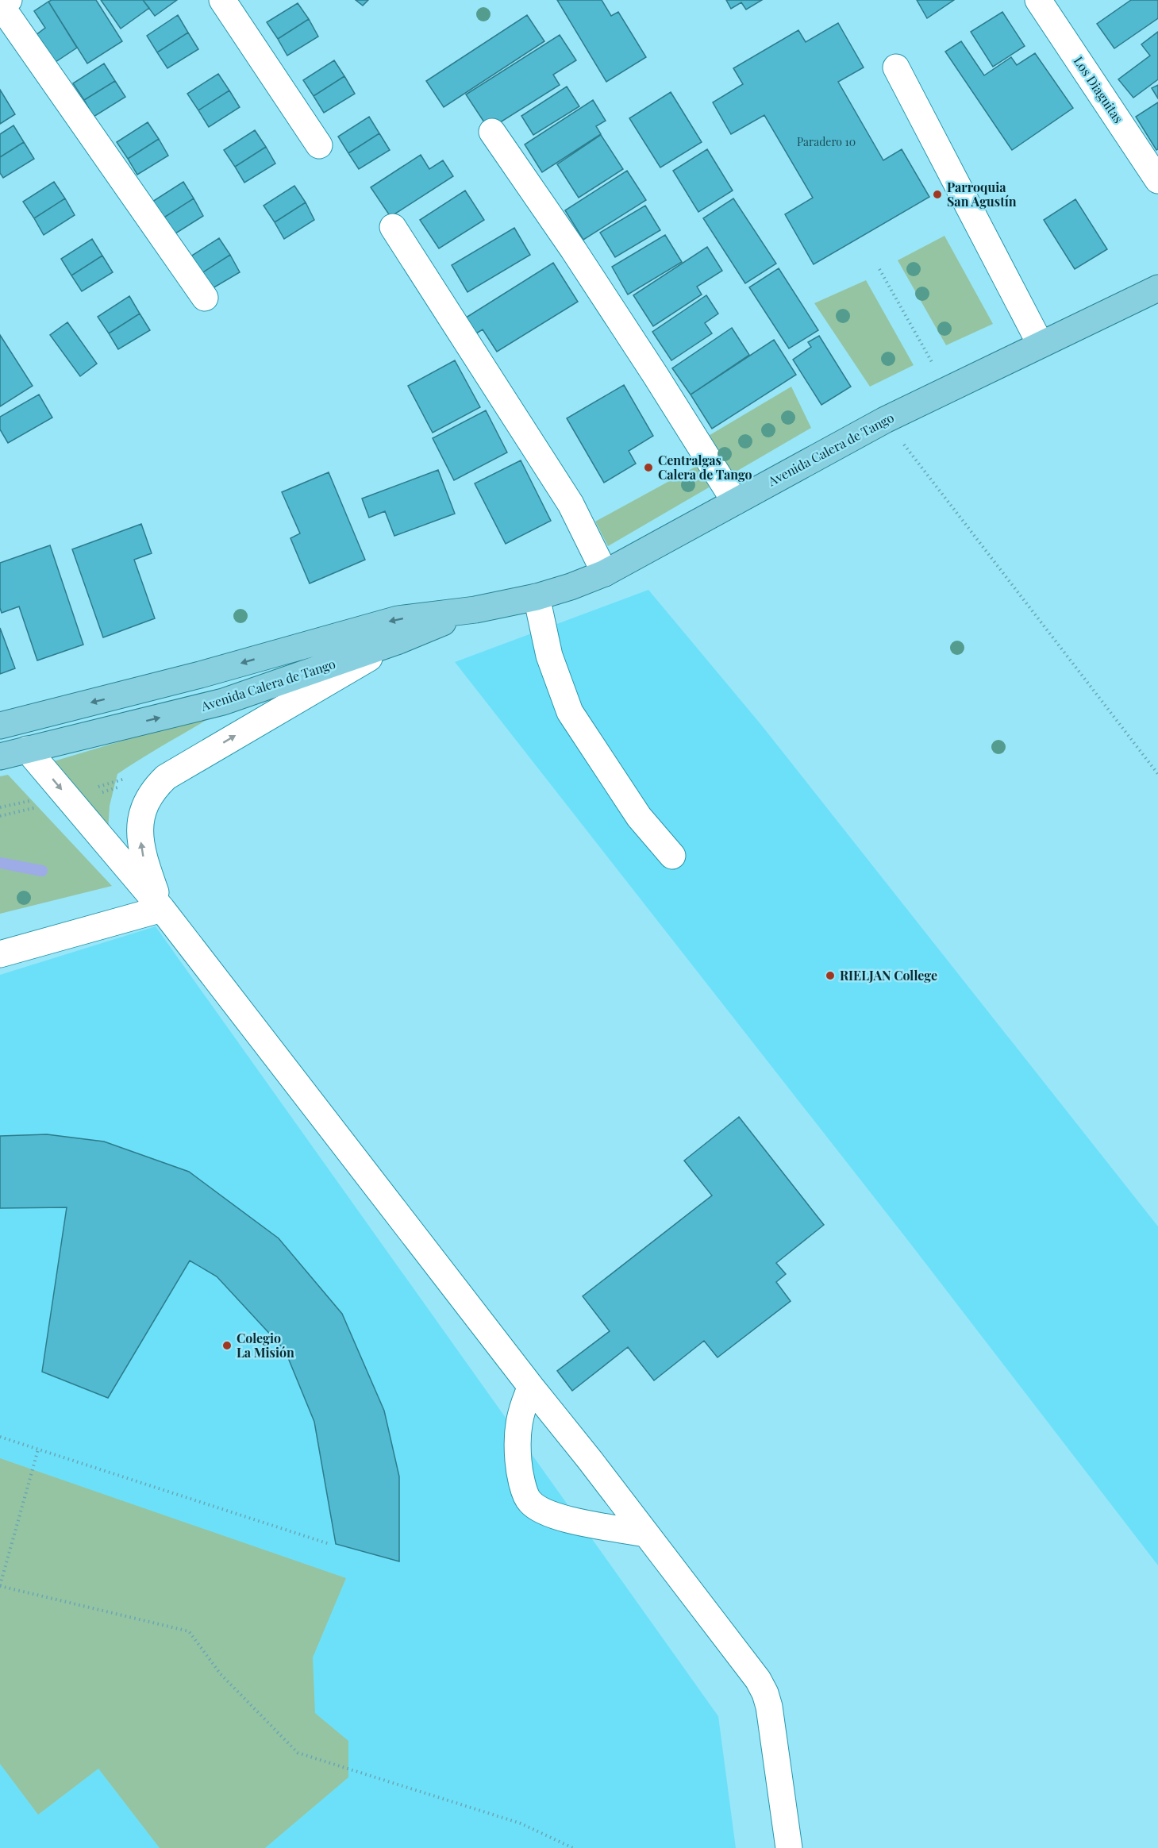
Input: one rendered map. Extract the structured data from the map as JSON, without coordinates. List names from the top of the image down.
{
  "streets": {
    "main road": ["Avenida Calera de Tango"],
    "street": ["Los Diaguitas"]
  },
  "places": [
    "Parroquia San Agustín",
    "Centralgas Calera de Tango",
    "RIELJAN College",
    "Colegio La Misión"
  ],
  "house_numbers": ["Paradero 10"]
}
